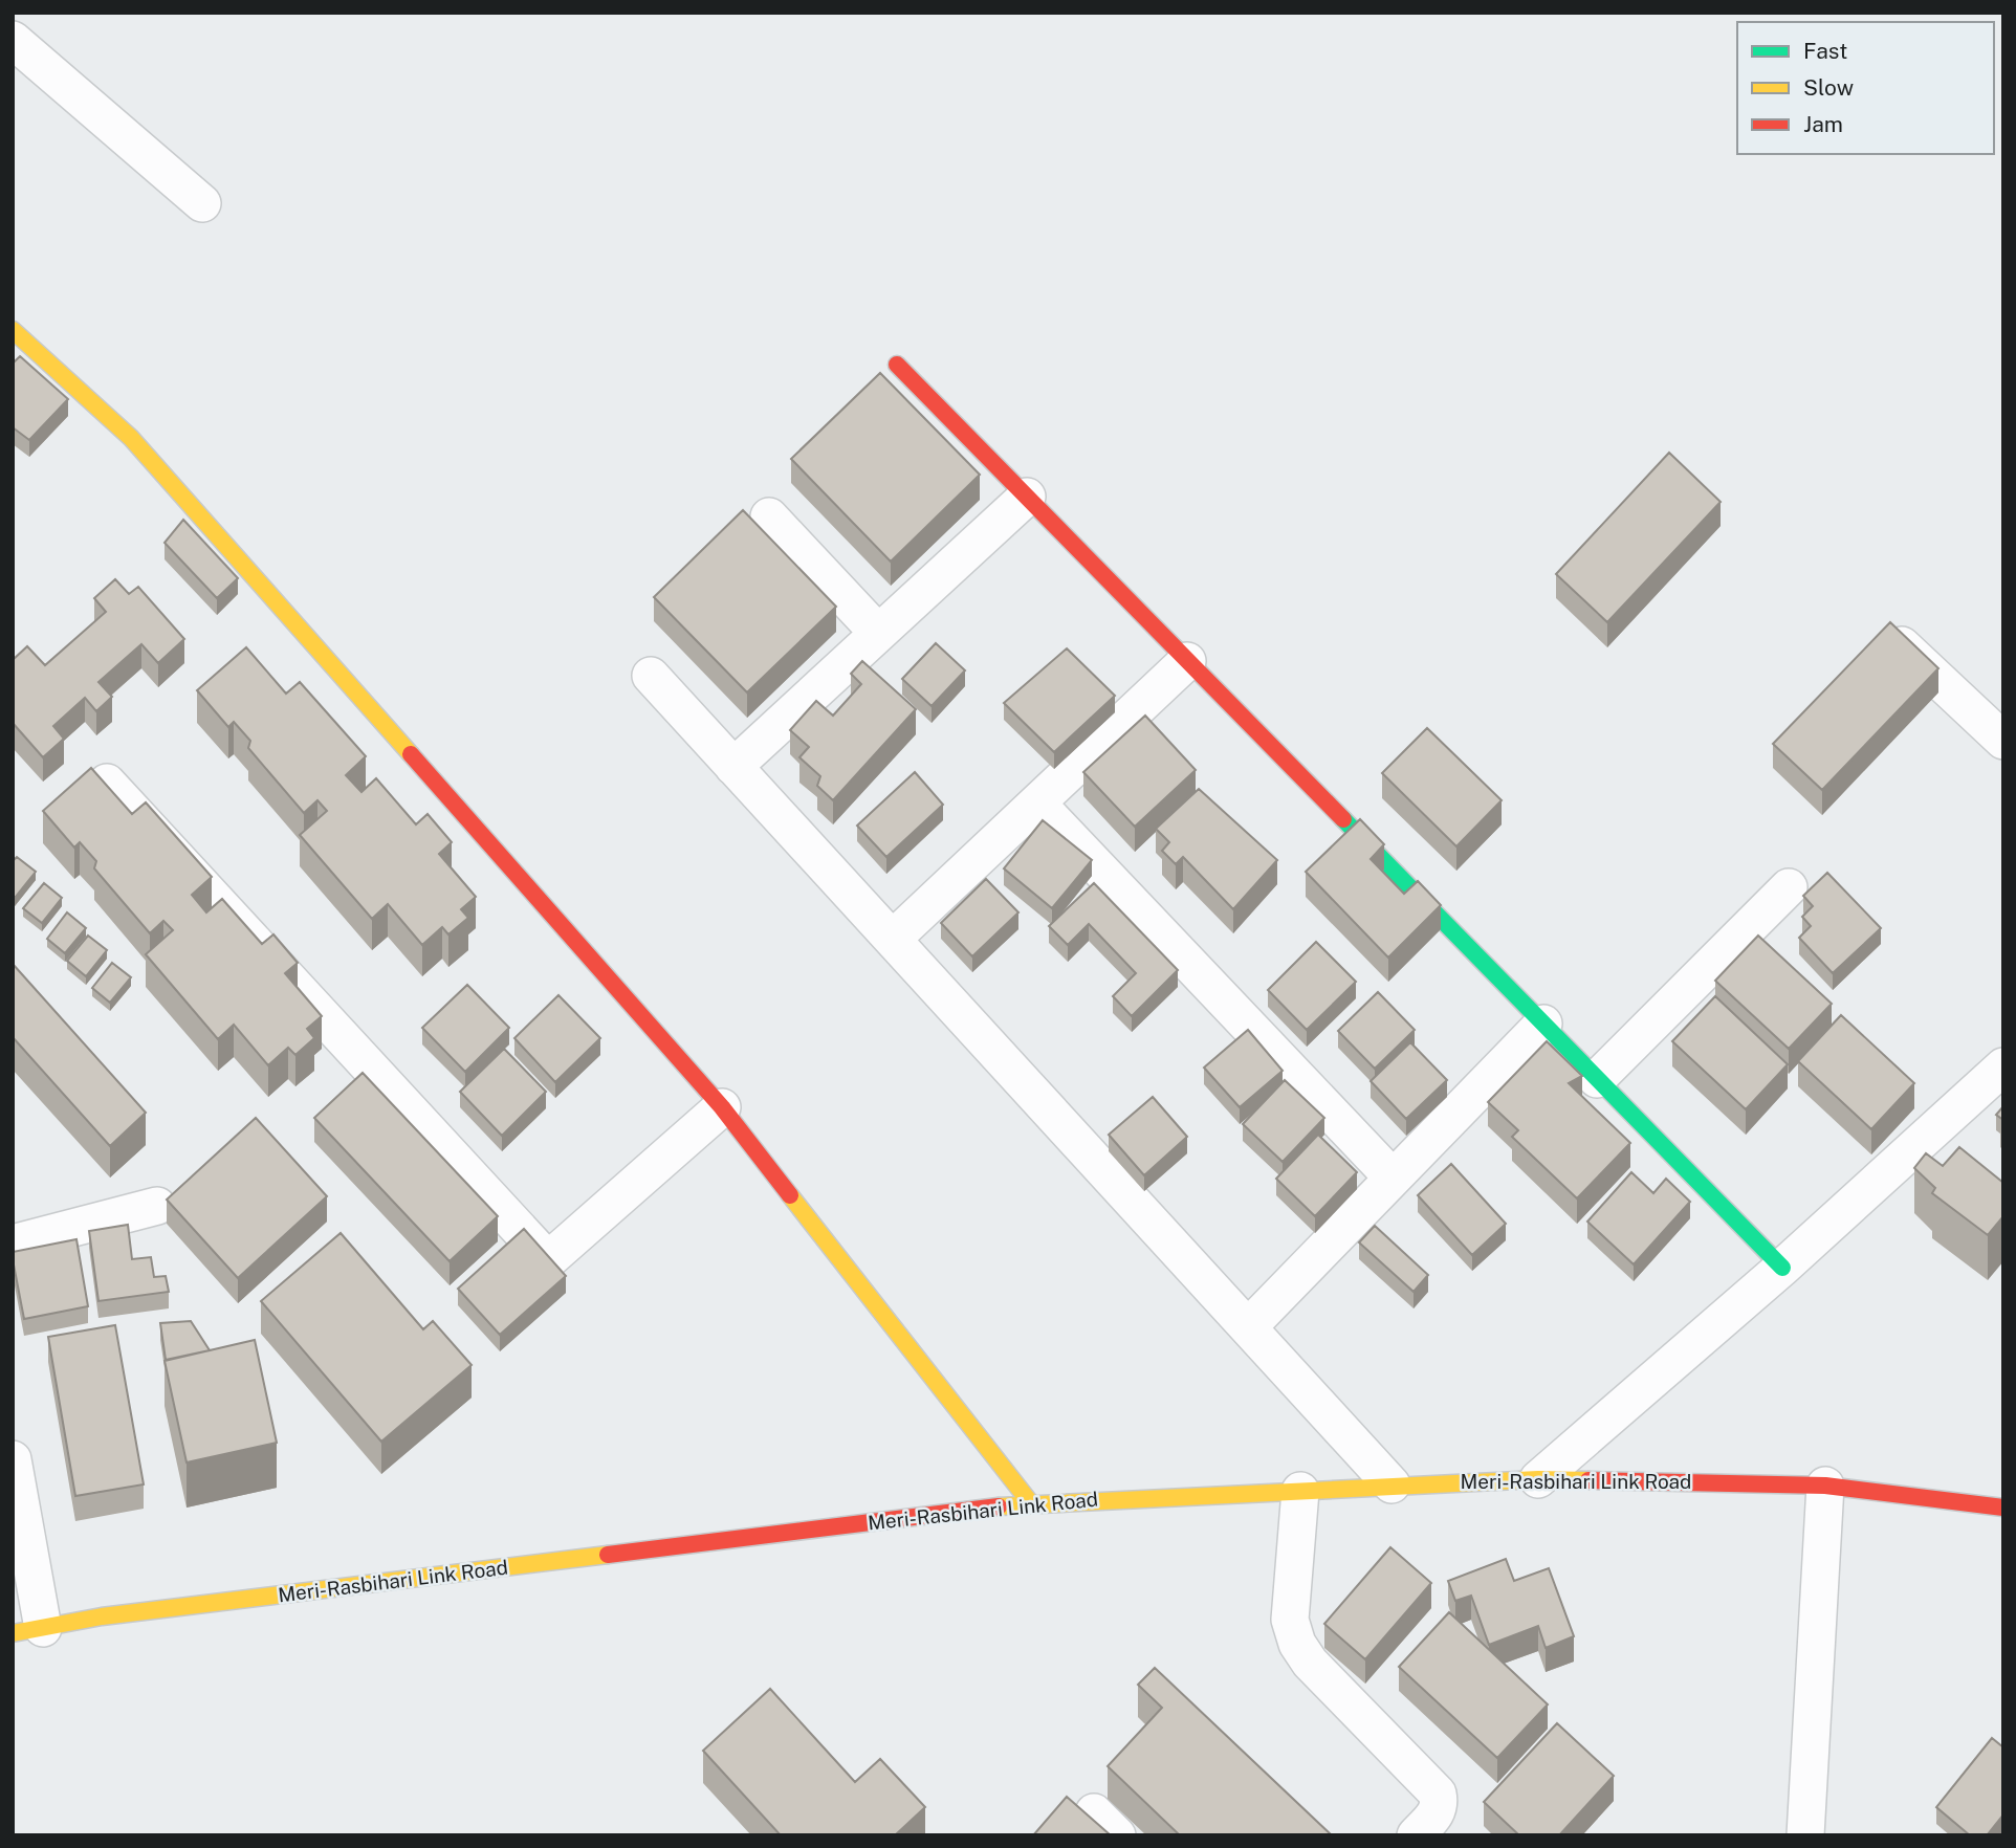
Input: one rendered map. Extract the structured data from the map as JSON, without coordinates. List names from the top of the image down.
{
  "streets": {
    "street": ["Meri-Rasbihari Link Road"]
  },
  "legend": ["Fast", "Slow", "Jam"]
}
